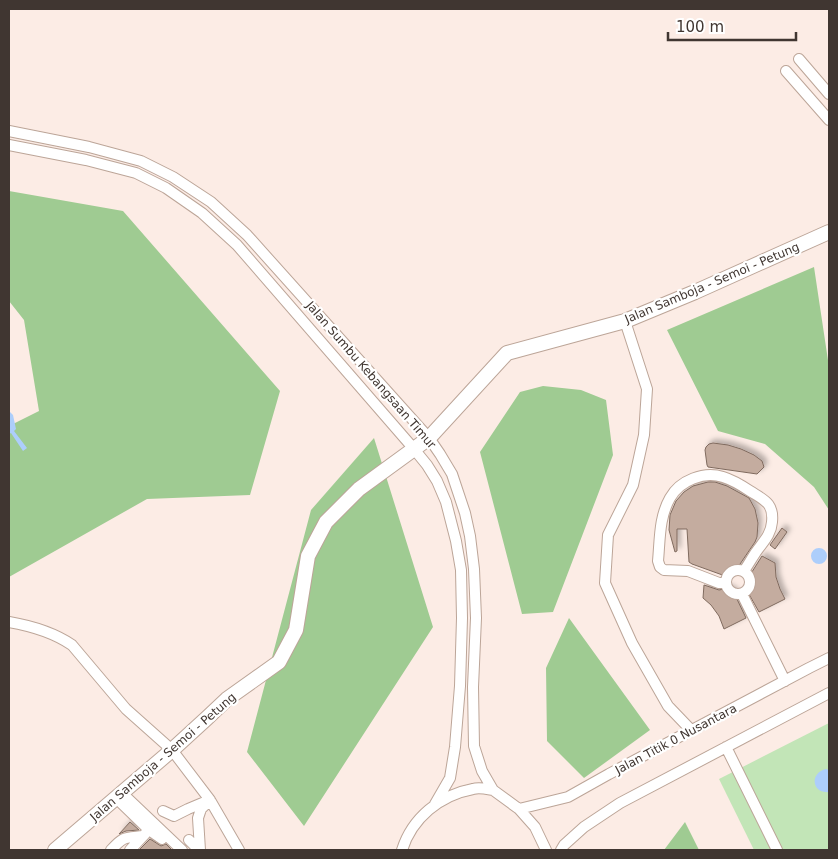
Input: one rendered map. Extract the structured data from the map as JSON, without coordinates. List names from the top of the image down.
{
  "streets": {
    "highway": ["Jalan Samboja - Semoi - Petung"],
    "street": ["Jalan Sumbu Kebangsaan Timur", "Jalan Titik 0 Nusantara"]
  },
  "crossings": [
    ["Jalan Samboja - Semoi - Petung", "Jalan Sumbu Kebangsaan Timur"],
    ["Jalan Sumbu Kebangsaan Timur", "Jalan Titik 0 Nusantara"]
  ],
  "scale_bar": "100 m"
}
